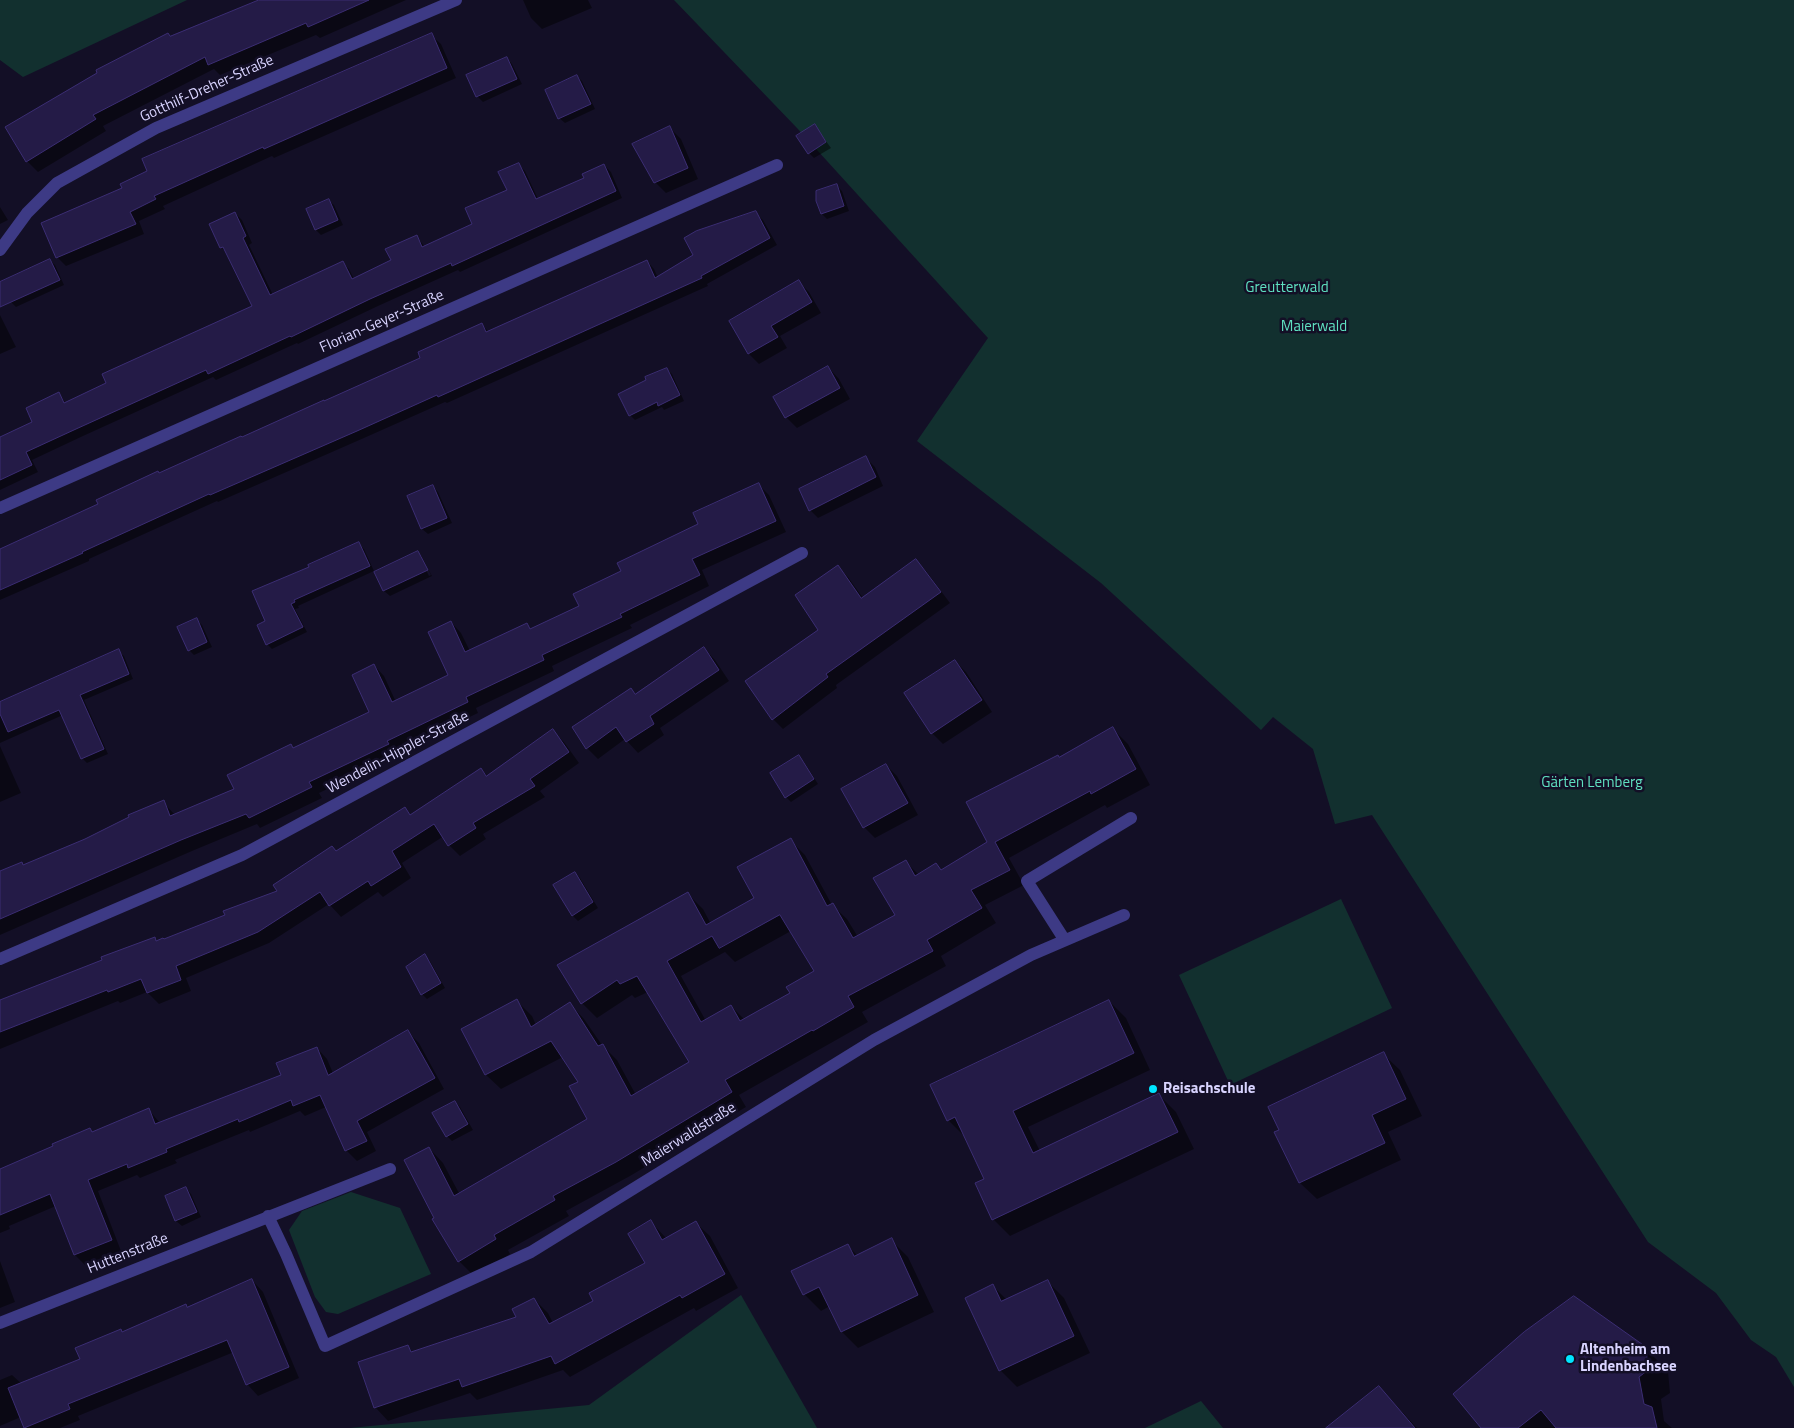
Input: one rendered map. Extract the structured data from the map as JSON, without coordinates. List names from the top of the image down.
{
  "streets": {
    "street": [
      "Gotthilf-Dreher-Straße",
      "Florian-Geyer-Straße",
      "Wendelin-Hippler-Straße",
      "Maierwaldstraße",
      "Huttenstraße"
    ]
  },
  "crossings": [
    ["Maierwaldstraße", "Huttenstraße"]
  ],
  "parks": ["Greutterwald", "Maierwald", "Gärten Lemberg"],
  "places": ["Reisachschule", "Altenheim am Lindenbachsee"]
}
